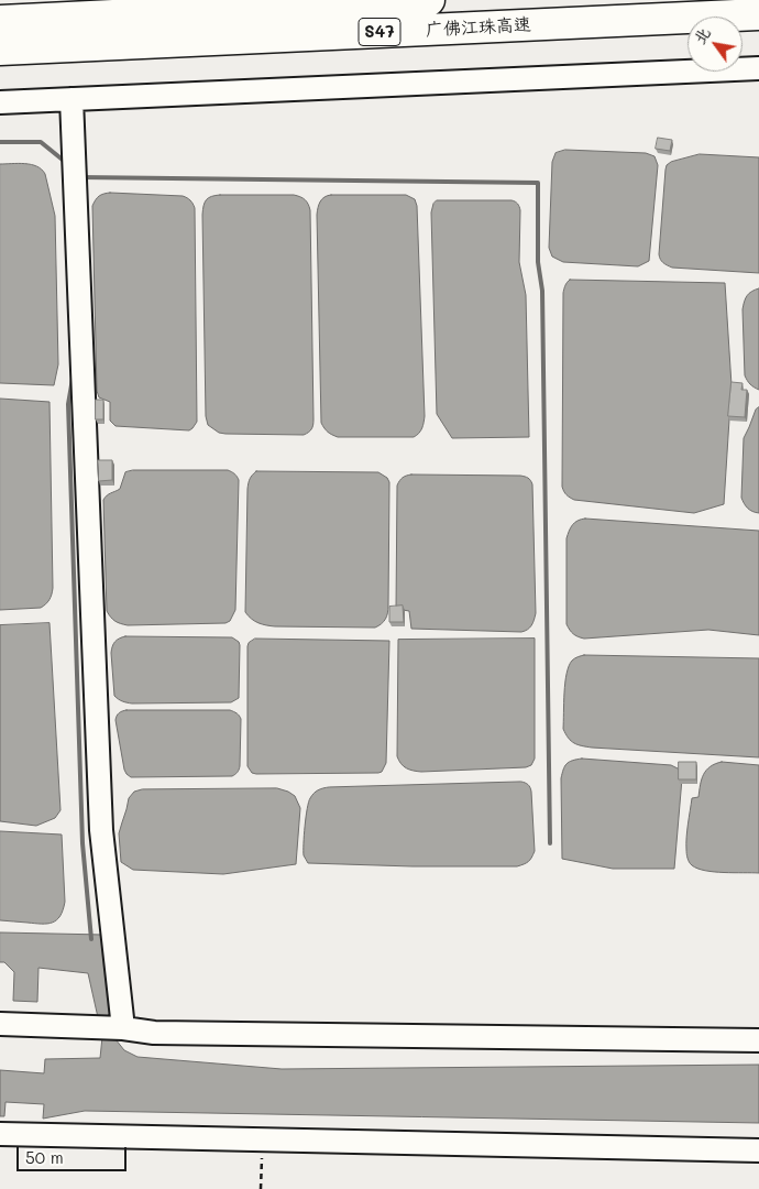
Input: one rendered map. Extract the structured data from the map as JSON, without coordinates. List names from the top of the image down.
{
  "streets": {
    "highway": ["广佛江珠高速", "S47"]
  },
  "scale_bar": "50 m",
  "north": "top left"
}
